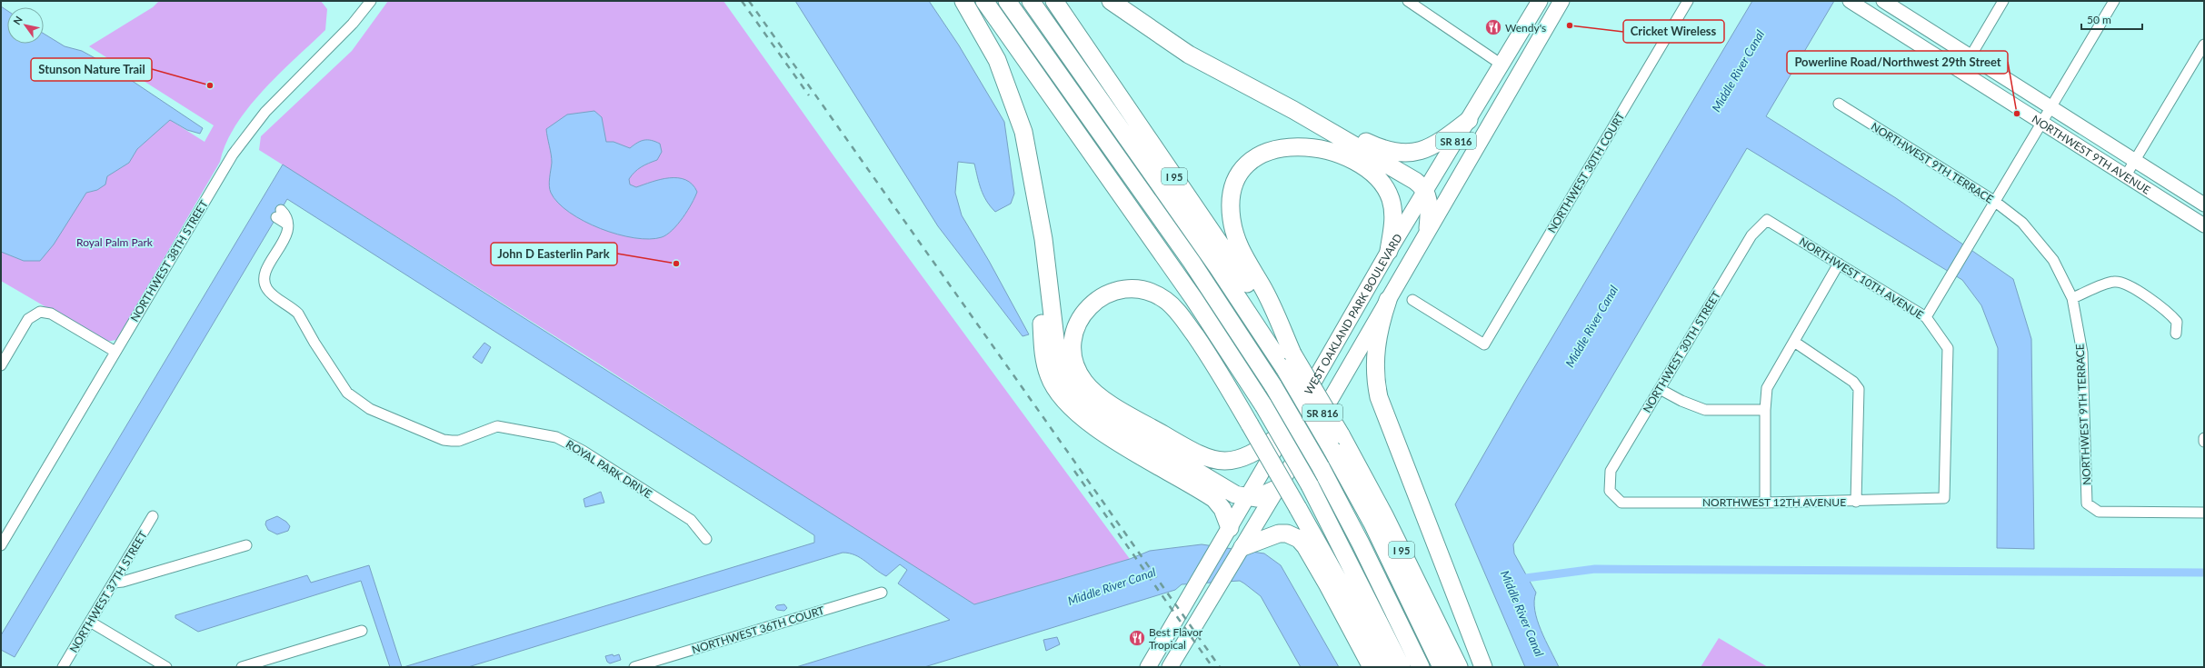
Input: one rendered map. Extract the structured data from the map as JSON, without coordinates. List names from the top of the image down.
{
  "streets": {
    "highway": ["I 95"],
    "main road": ["SR 816", "NORTHWEST 9TH AVENUE", "WEST OAKLAND PARK BOULEVARD"],
    "street": [
      "NORTHWEST 9TH TERRACE",
      "NORTHWEST 30TH COURT",
      "NORTHWEST 38TH STREET",
      "NORTHWEST 10TH AVENUE",
      "NORTHWEST 30TH STREET",
      "ROYAL PARK DRIVE",
      "NORTHWEST 12TH AVENUE",
      "NORTHWEST 37TH STREET",
      "NORTHWEST 36TH COURT"
    ]
  },
  "crossings": [
    ["NORTHWEST 10TH AVENUE", "NORTHWEST 30TH STREET"],
    ["NORTHWEST 10TH AVENUE", "NORTHWEST 12TH AVENUE"],
    ["NORTHWEST 30TH STREET", "NORTHWEST 12TH AVENUE"]
  ],
  "water": ["Middle River Canal"],
  "parks": ["Royal Palm Park"],
  "places": {
    "other": [
      "Cricket Wireless",
      "Stunson Nature Trail",
      "Powerline Road/Northwest 29th Street",
      "John D Easterlin Park"
    ],
    "restaurant": ["Wendy's", "Best Flavor Tropical"]
  },
  "scale_bar": "50 m",
  "north": "top left"
}
